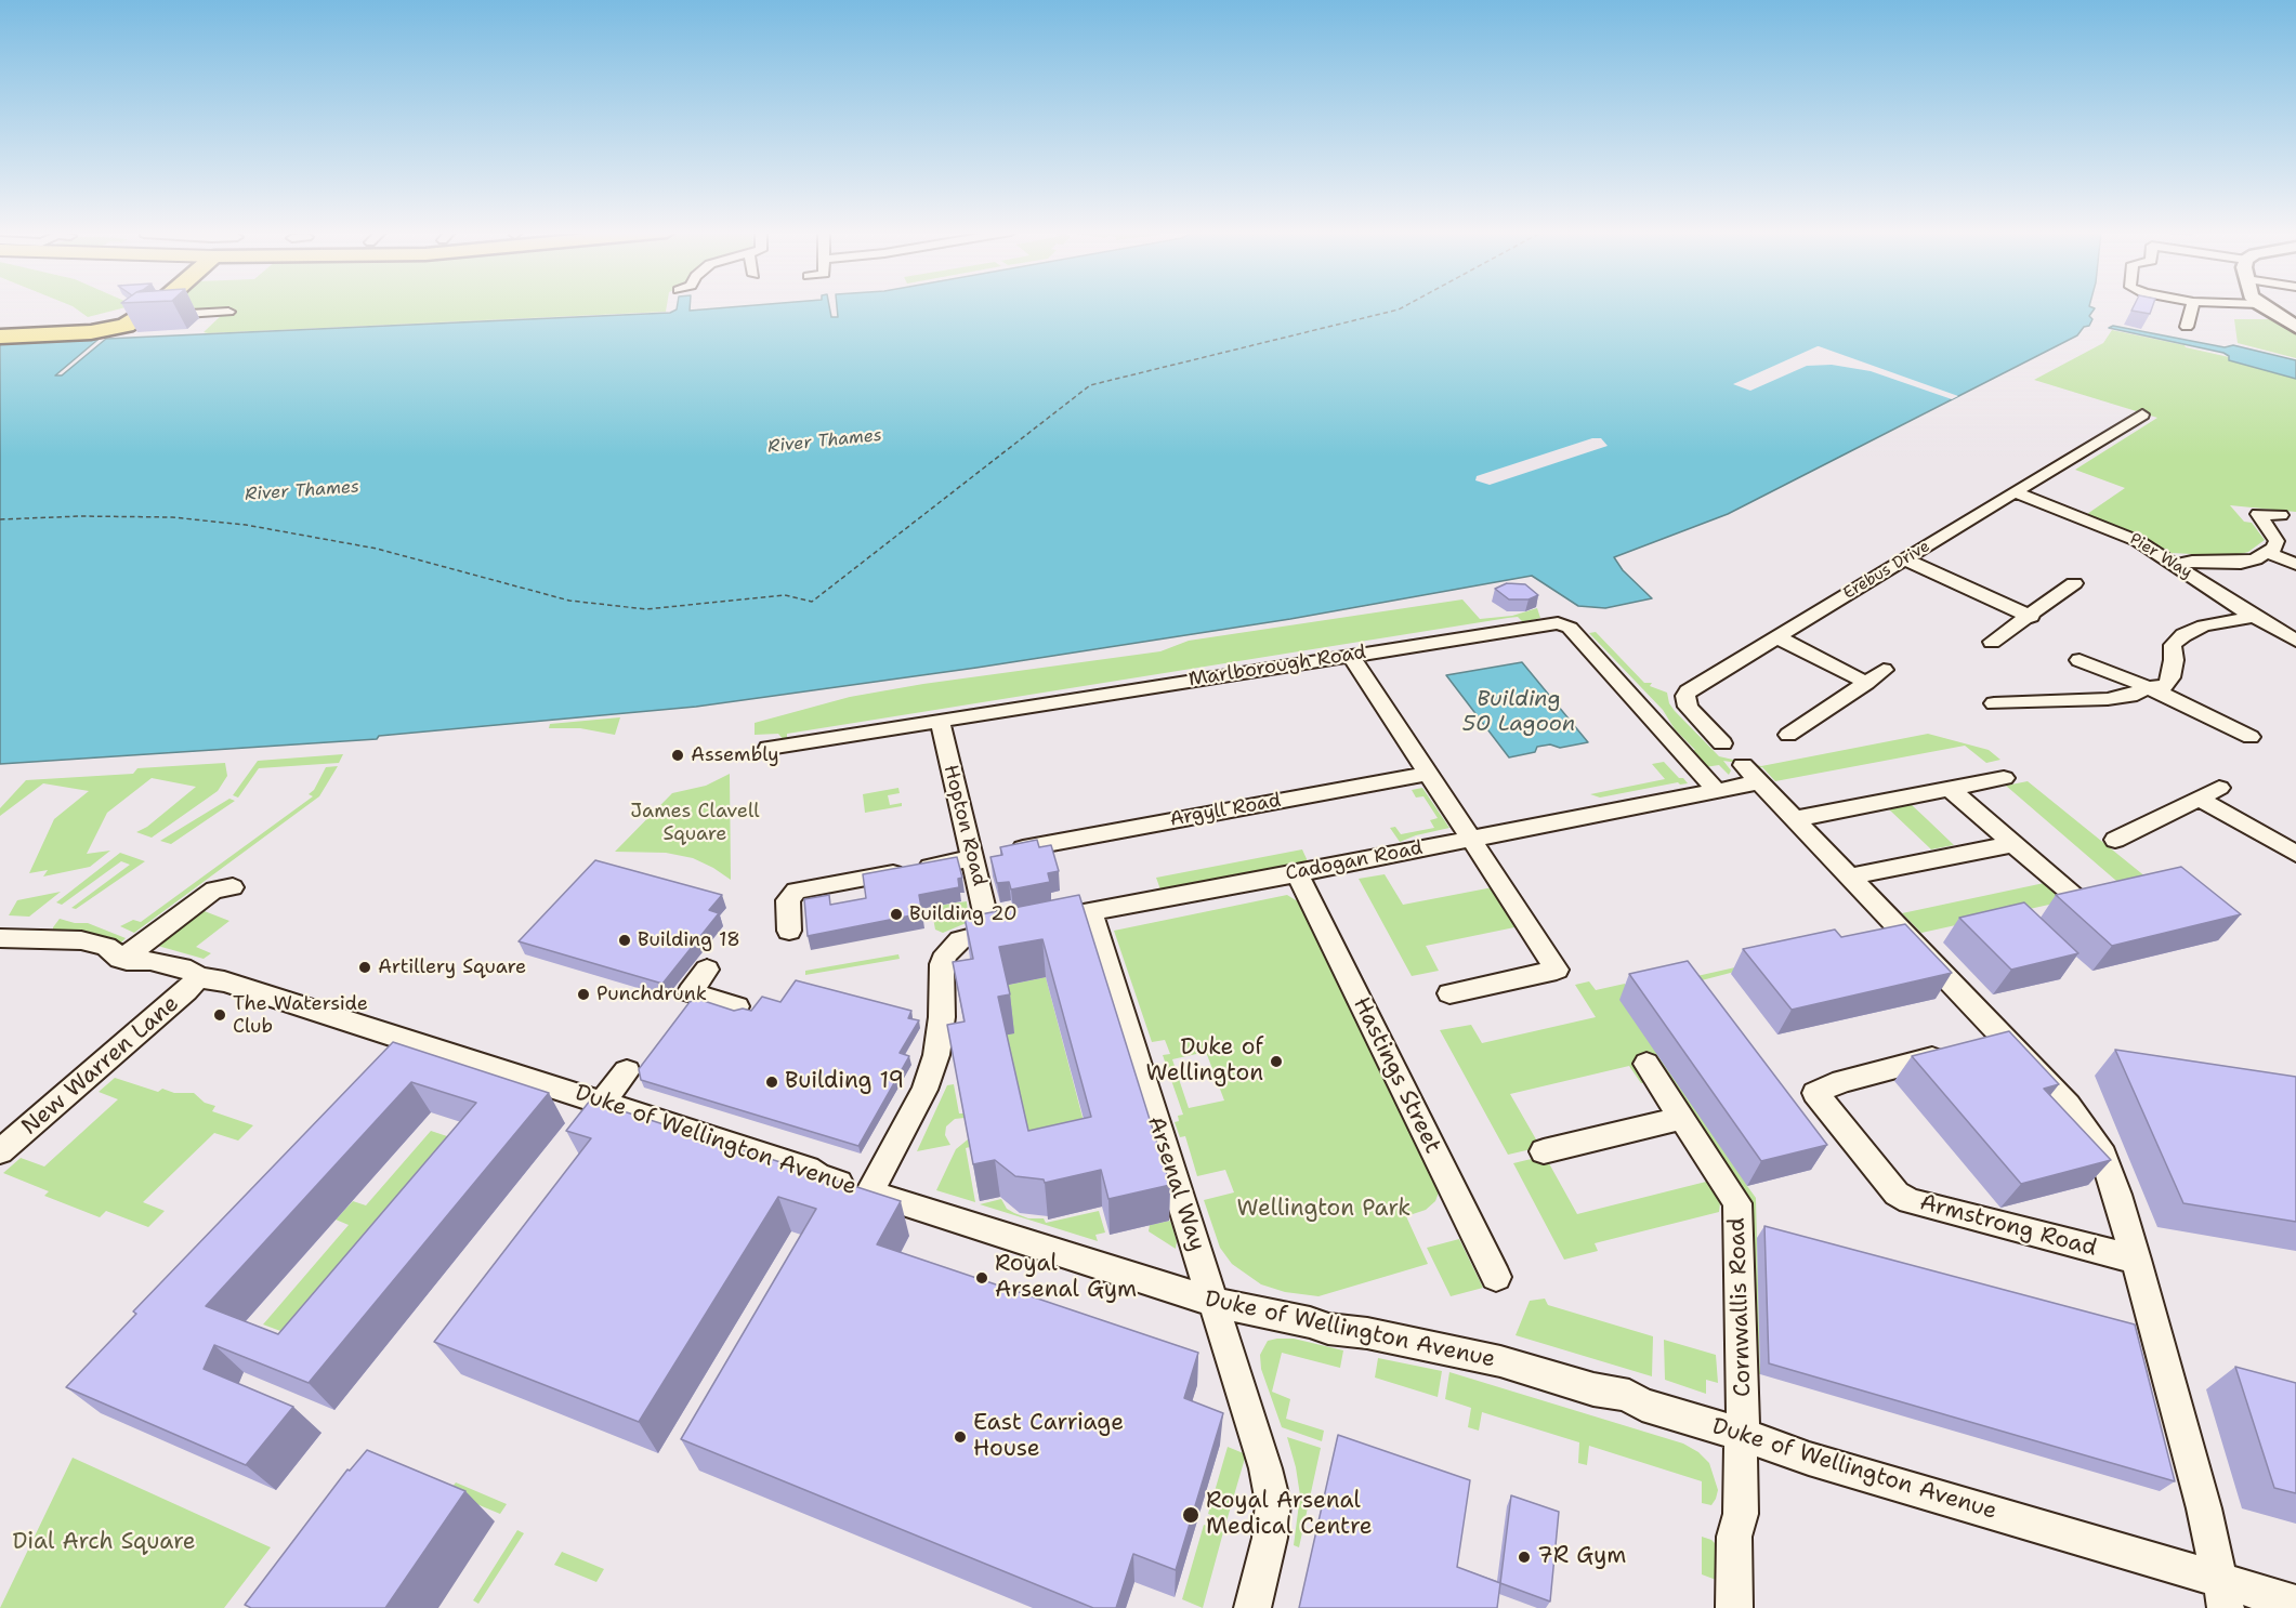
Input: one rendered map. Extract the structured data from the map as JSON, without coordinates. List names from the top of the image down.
{
  "streets": {
    "street": [
      "Pier Way",
      "Erebus Drive",
      "Marlborough Road",
      "Argyll Road",
      "Hopton Road",
      "Cadogan Road",
      "New Warren Lane",
      "Hastings Street",
      "Duke of Wellington Avenue",
      "Arsenal Way",
      "Armstrong Road",
      "Cornwallis Road"
    ]
  },
  "crossings": [
    ["Pier Way", "Erebus Drive"],
    ["Marlborough Road", "Hopton Road"],
    ["Marlborough Road", "Cadogan Road"],
    ["Cadogan Road", "Hastings Street"],
    ["Cadogan Road", "Arsenal Way"],
    ["Cadogan Road", "Armstrong Road"],
    ["New Warren Lane", "Duke of Wellington Avenue"],
    ["Duke of Wellington Avenue", "Arsenal Way"],
    ["Duke of Wellington Avenue", "Armstrong Road"],
    ["Duke of Wellington Avenue", "Cornwallis Road"]
  ],
  "water": ["River Thames", "Building 50 Lagoon"],
  "parks": ["James Clavell Square", "Wellington Park", "Dial Arch Square"],
  "places": [
    "Assembly",
    "Building 20",
    "Building 18",
    "Artillery Square",
    "Punchdrunk",
    "The Waterside Club",
    "Duke of Wellington",
    "Building 19",
    "Royal Arsenal Gym",
    "East Carriage House",
    "Royal Arsenal Medical Centre",
    "7R Gym"
  ]
}
